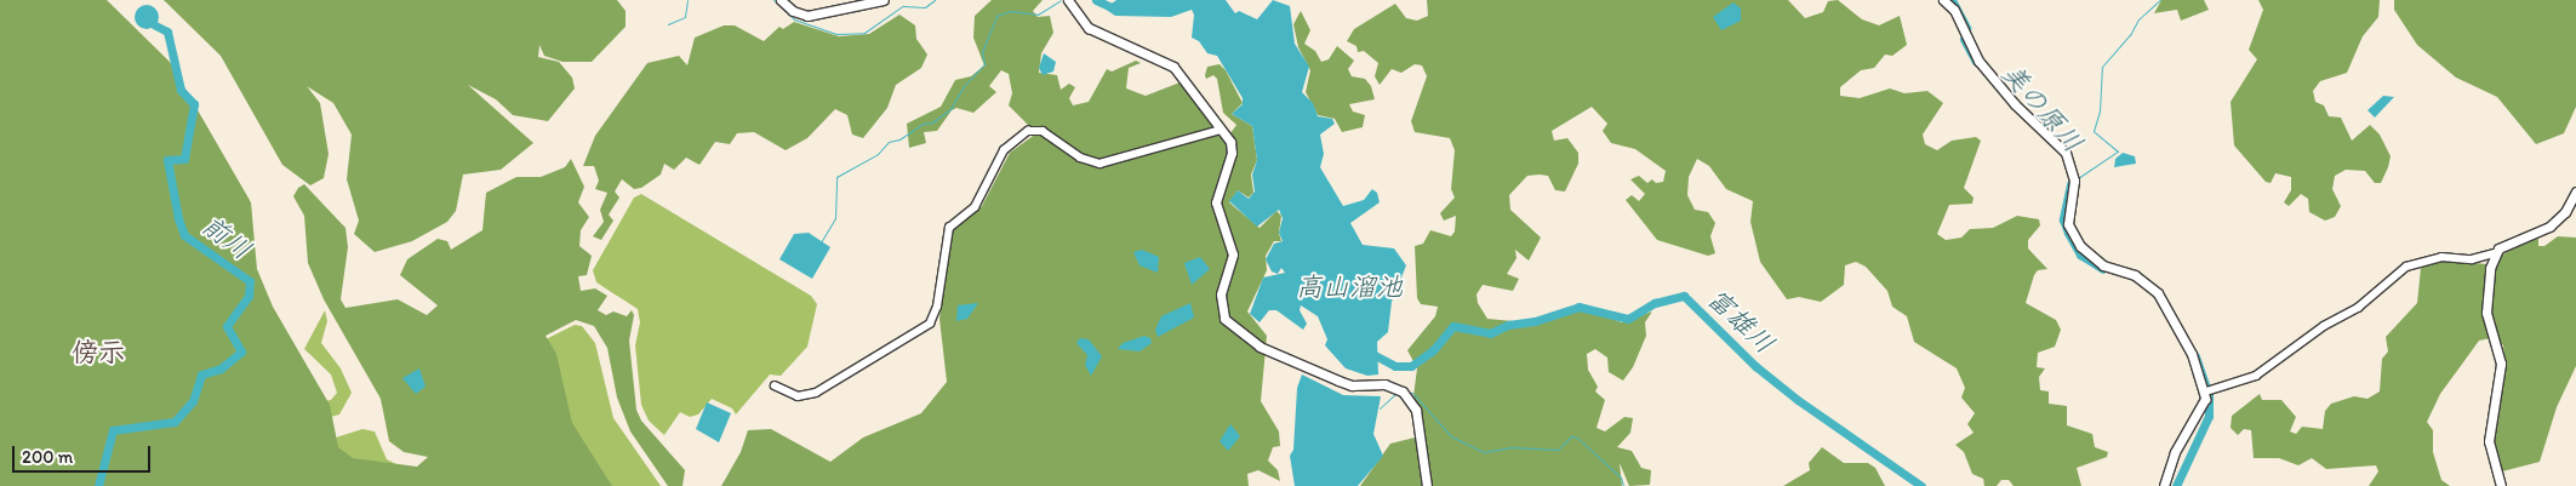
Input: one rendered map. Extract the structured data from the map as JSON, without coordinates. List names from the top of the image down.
{
  "districts": ["傍示"],
  "water": [
    "美の原川",
    "前川",
    "高山溜池",
    "富雄川"
  ],
  "scale_bar": "200 m"
}
